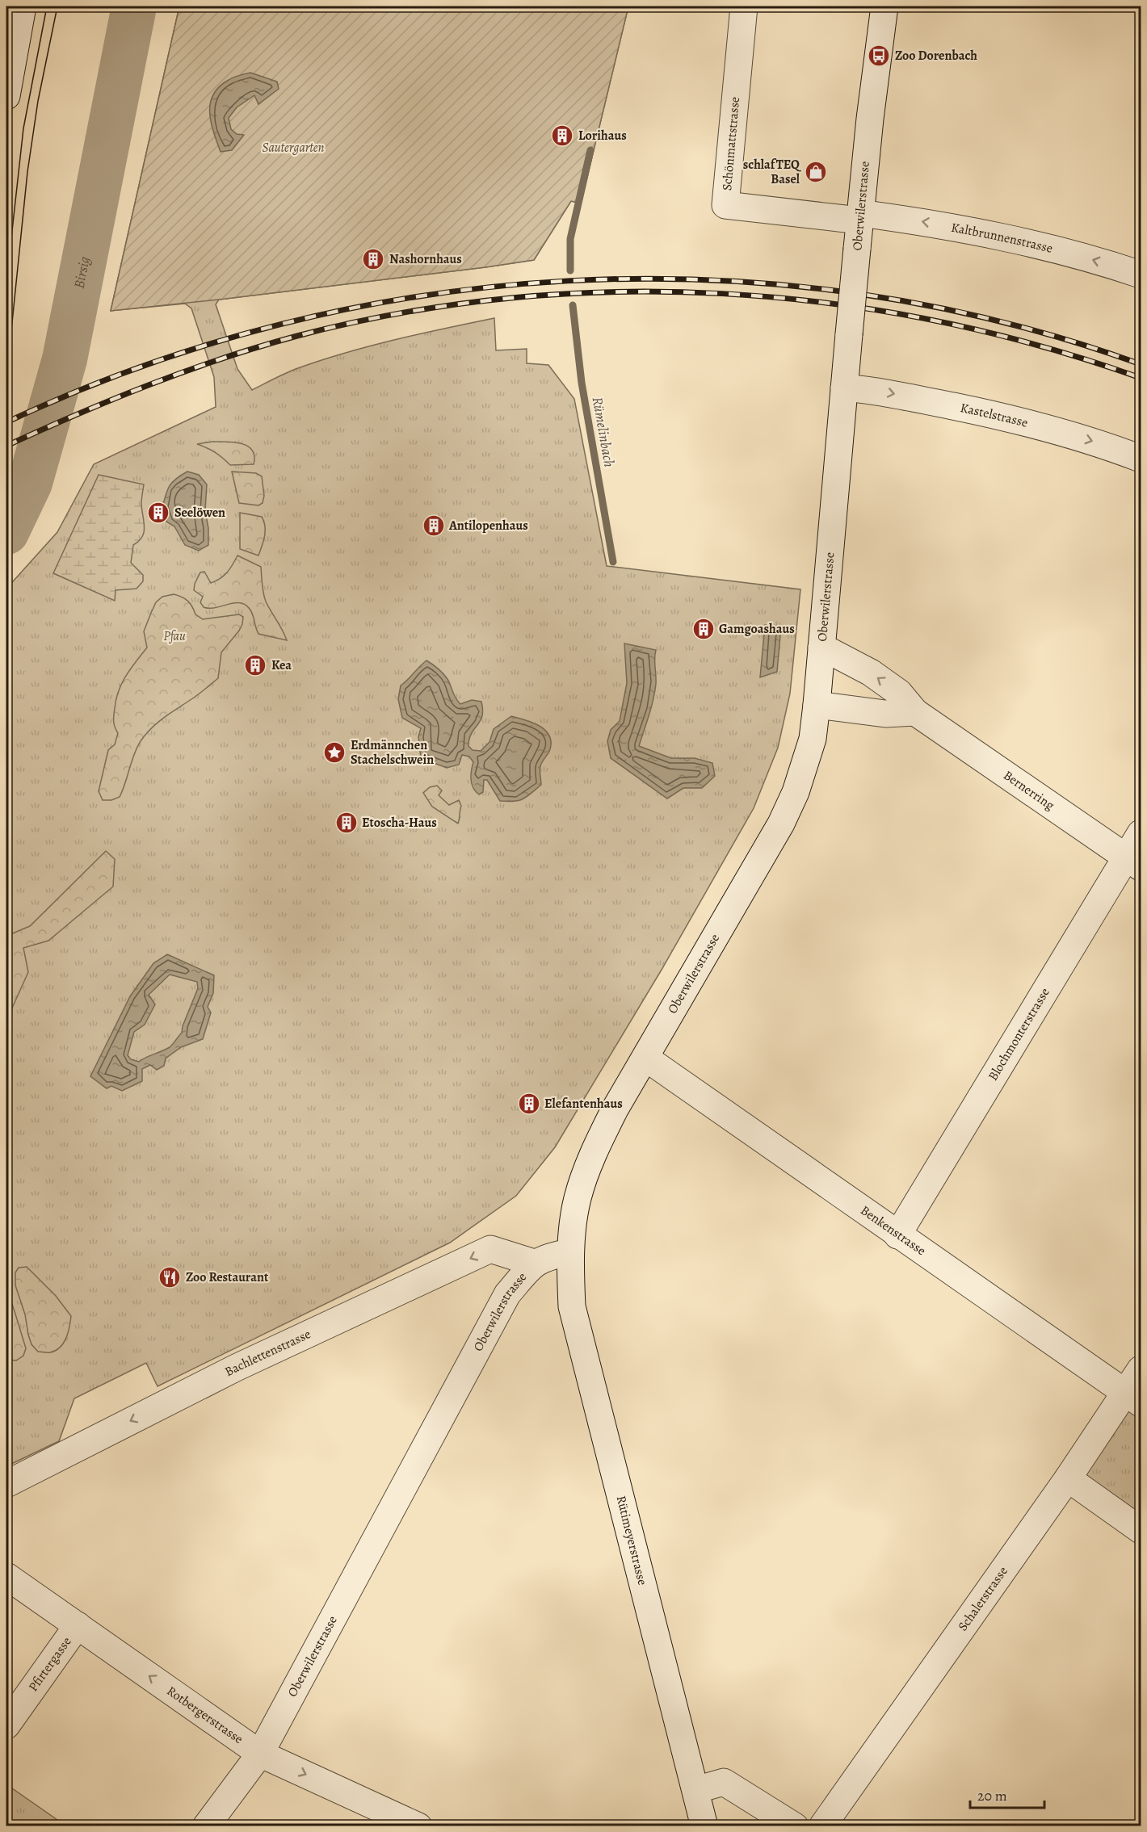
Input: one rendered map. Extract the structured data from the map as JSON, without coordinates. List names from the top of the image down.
{
  "streets": {
    "street": [
      "Schönmattstrasse",
      "Oberwilerstrasse",
      "Kaltbrunnenstrasse",
      "Kastelstrasse",
      "Bernerring",
      "Blochmonterstrasse",
      "Benkenstrasse",
      "Bachlettenstrasse",
      "Rütimeyerstrasse",
      "Schalerstrasse",
      "Pfirtergasse",
      "Rotbergerstrasse"
    ]
  },
  "crossings": [
    ["Schönmattstrasse", "Oberwilerstrasse"],
    ["Schönmattstrasse", "Kaltbrunnenstrasse"],
    ["Oberwilerstrasse", "Kaltbrunnenstrasse"],
    ["Oberwilerstrasse", "Kastelstrasse"],
    ["Oberwilerstrasse", "Bernerring"],
    ["Oberwilerstrasse", "Benkenstrasse"],
    ["Oberwilerstrasse", "Bachlettenstrasse"],
    ["Oberwilerstrasse", "Rütimeyerstrasse"],
    ["Oberwilerstrasse", "Rotbergerstrasse"],
    ["Bernerring", "Blochmonterstrasse"],
    ["Blochmonterstrasse", "Benkenstrasse"],
    ["Benkenstrasse", "Schalerstrasse"],
    ["Pfirtergasse", "Rotbergerstrasse"]
  ],
  "one_way": ["Kaltbrunnenstrasse", "Kastelstrasse", "Bachlettenstrasse"],
  "water": ["Birsig", "Rümelinbach"],
  "parks": ["Sautergarten", "Pfau"],
  "places": {
    "bus stop": ["Zoo Dorenbach"],
    "building": [
      "Lorihaus",
      "Nashornhaus",
      "Seelöwen",
      "Antilopenhaus",
      "Gamgoashaus",
      "Kea",
      "Etoscha-Haus",
      "Elefantenhaus"
    ],
    "shop": ["schlafTEQ Basel"],
    "place": ["Erdmännchen Stachelschwein"],
    "restaurant": ["Zoo Restaurant"]
  },
  "scale_bar": "20 m"
}
